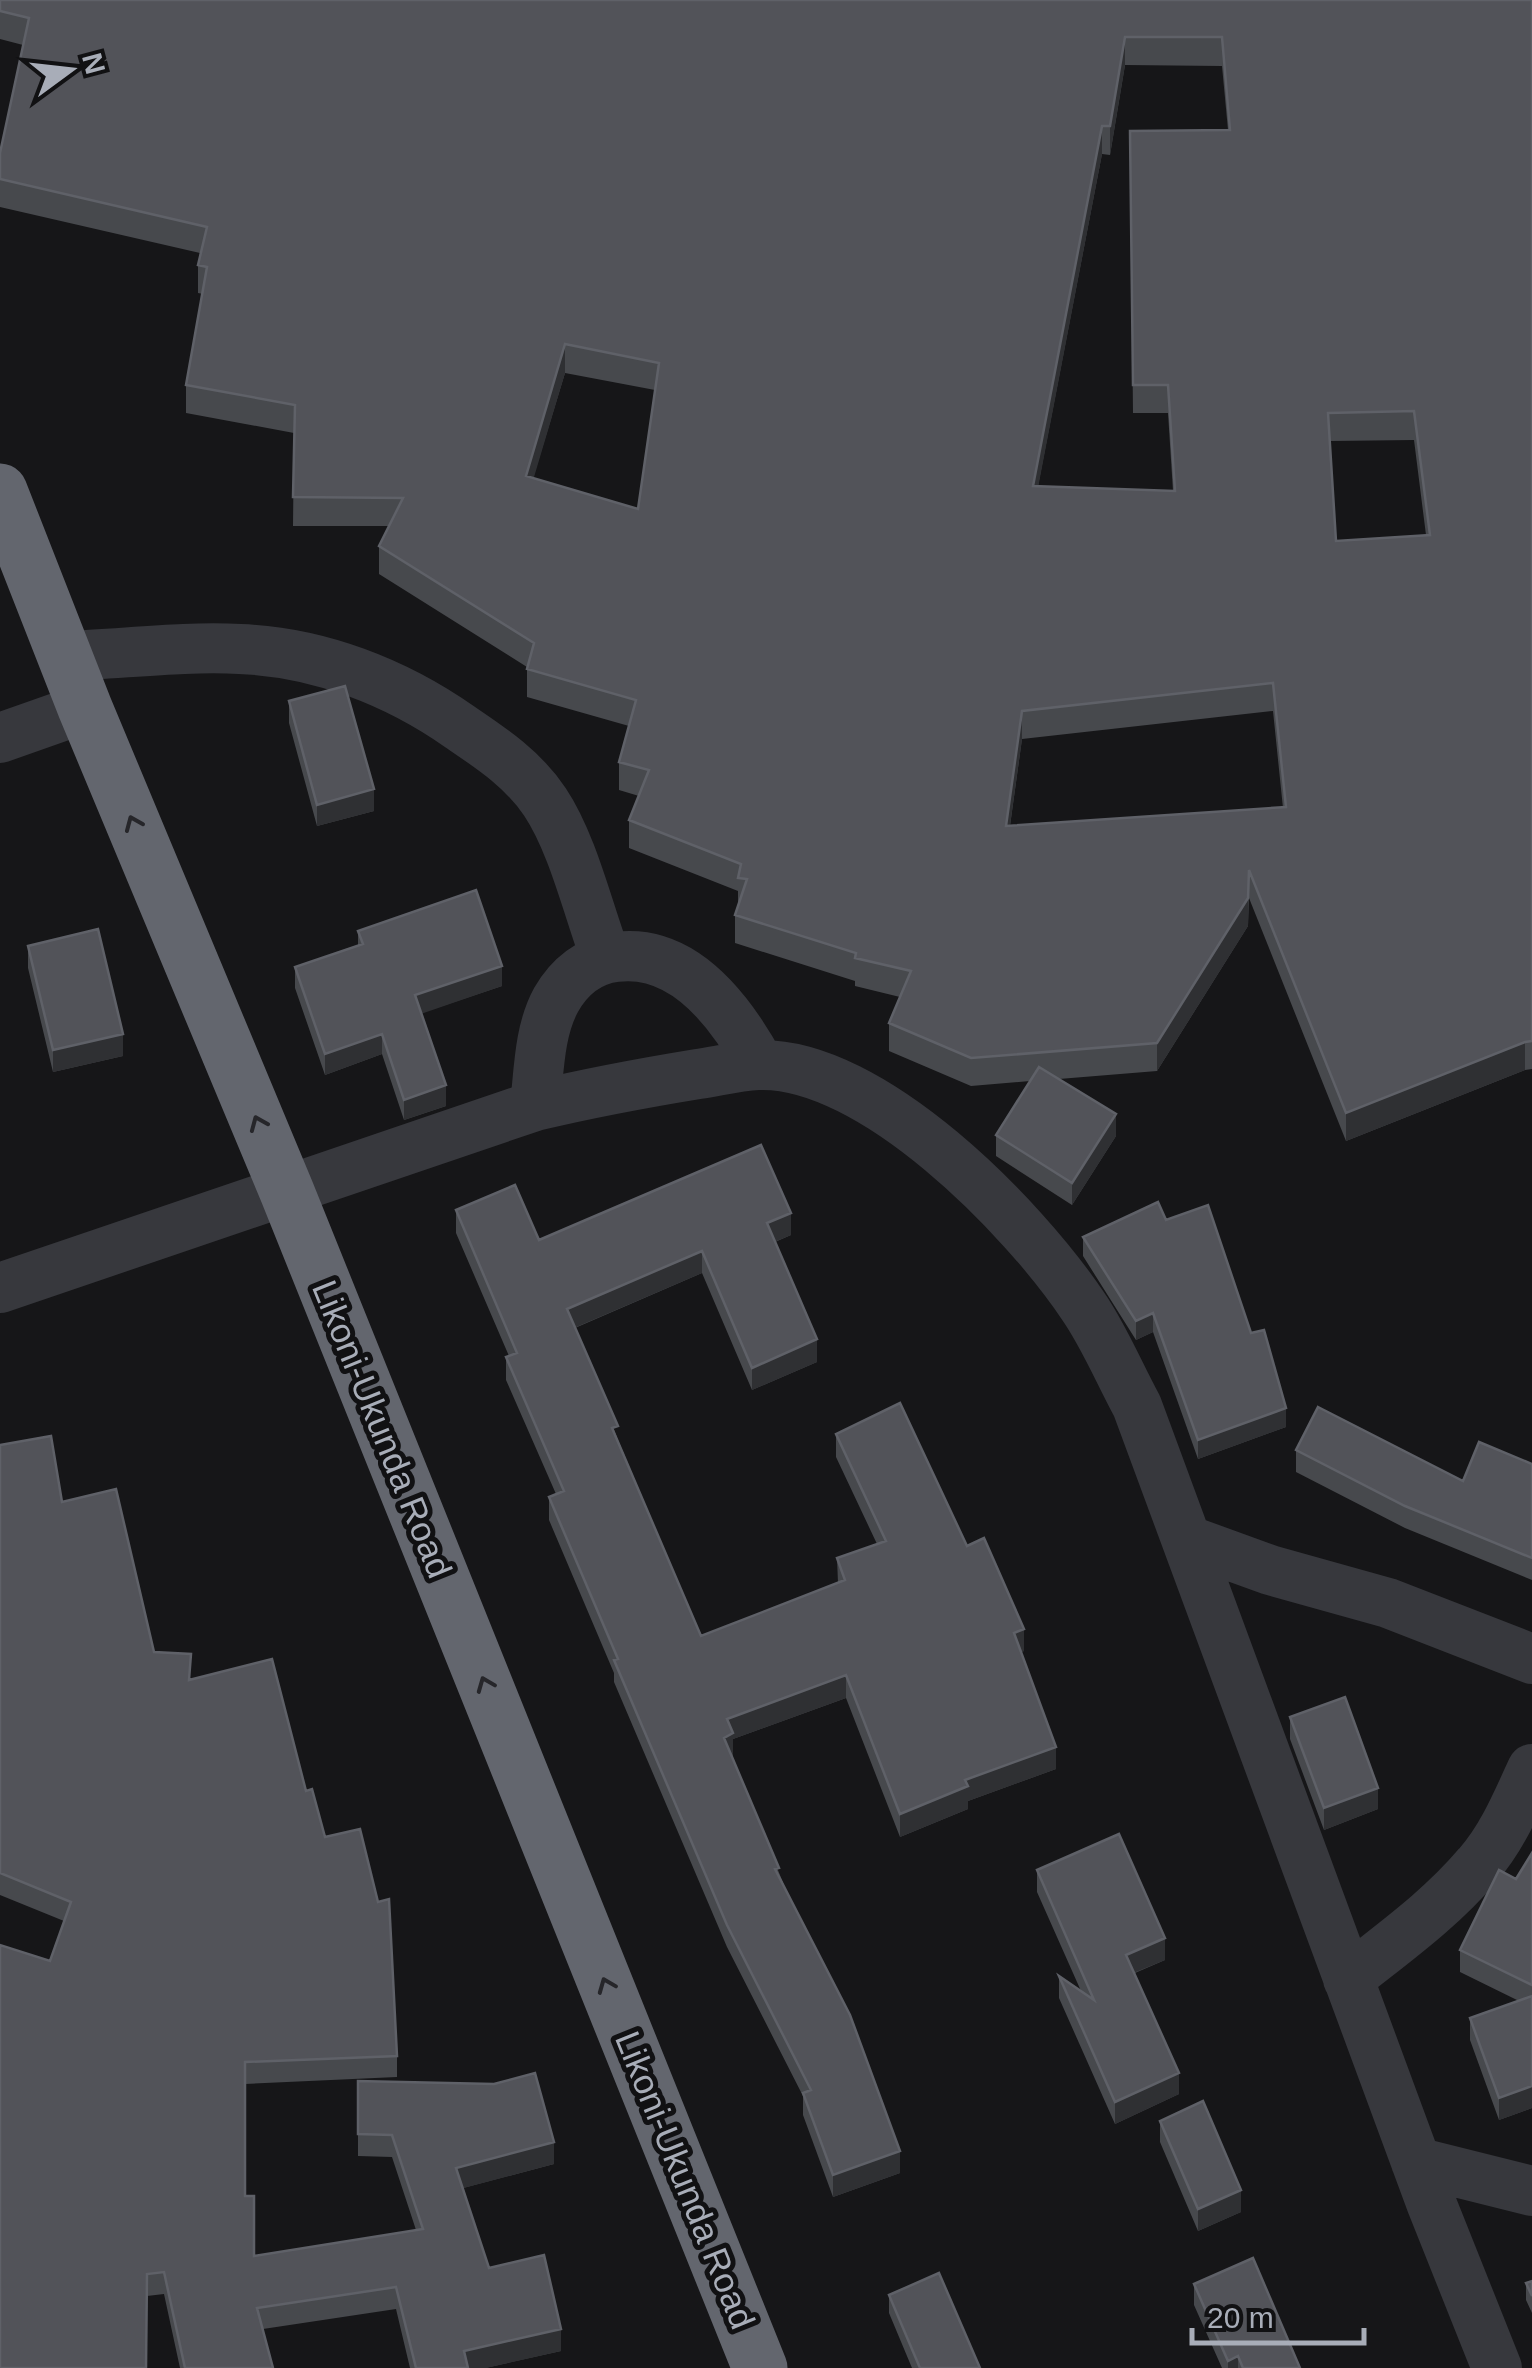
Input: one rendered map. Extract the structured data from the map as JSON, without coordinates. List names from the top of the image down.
{
  "streets": {
    "highway": ["Likoni-Ukunda Road"]
  },
  "one_way": ["Likoni-Ukunda Road"],
  "scale_bar": "20 m",
  "north": "right"
}
